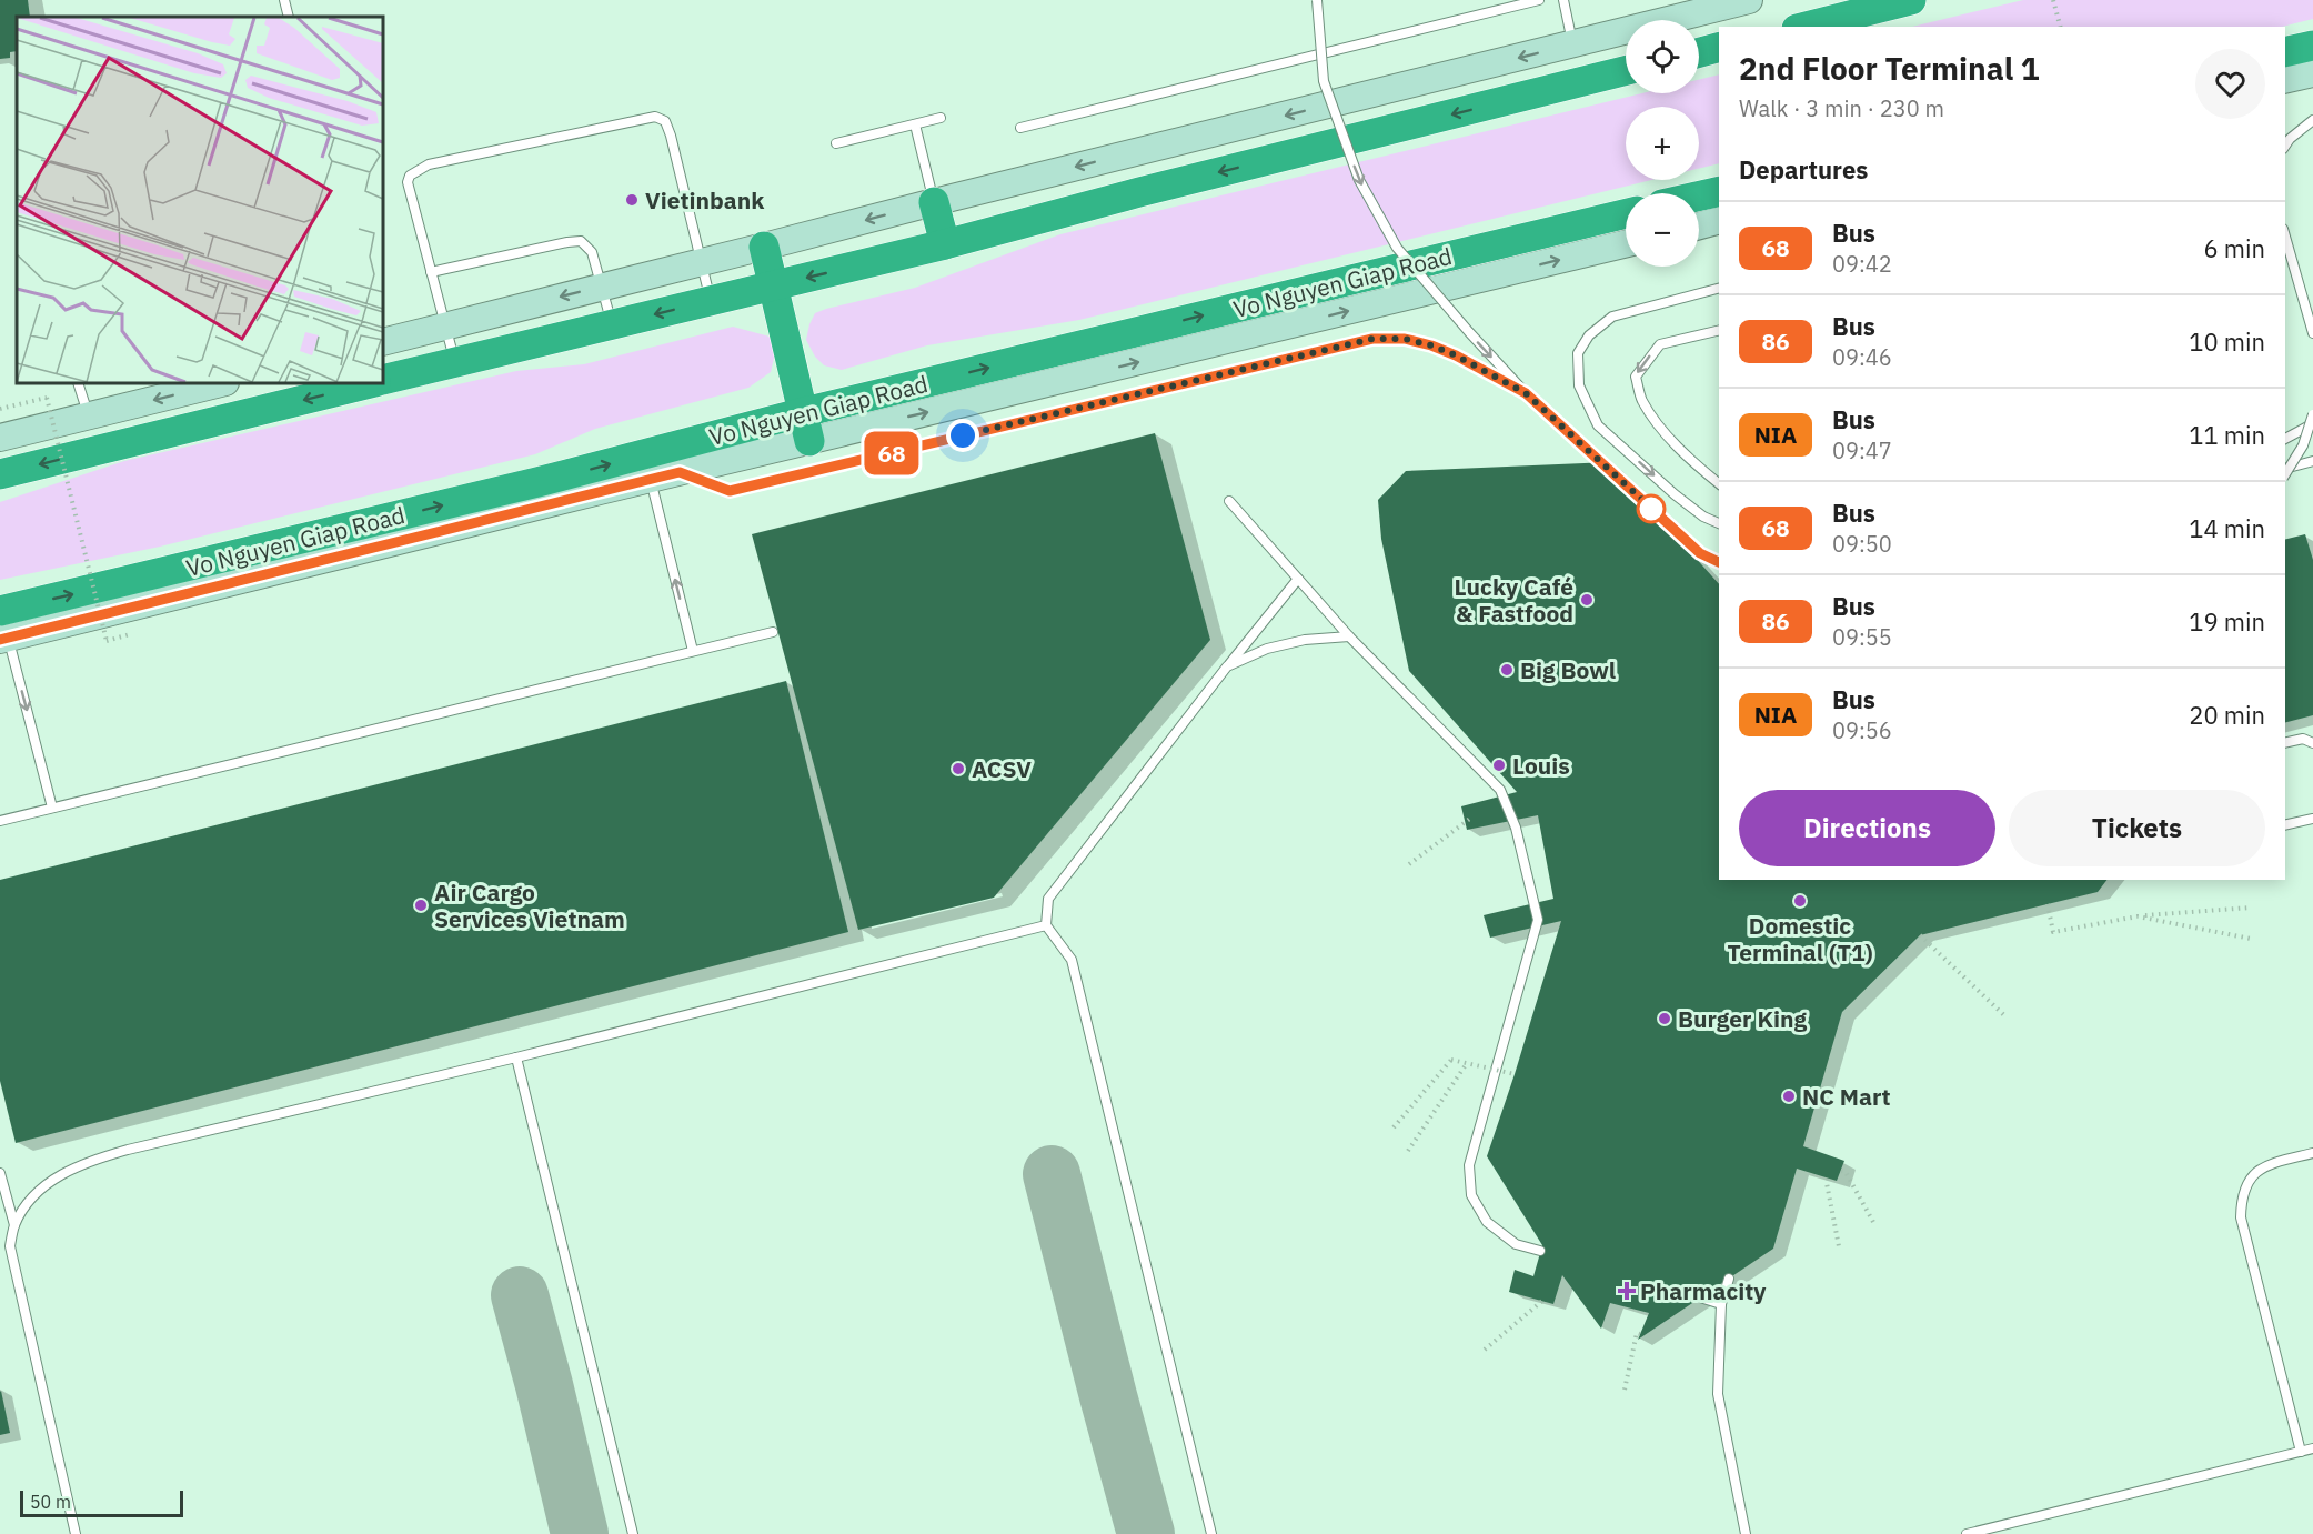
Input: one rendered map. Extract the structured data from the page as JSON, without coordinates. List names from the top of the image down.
{
  "streets": {
    "highway": ["Vo Nguyen Giap Road"]
  },
  "places": {
    "other": [
      "Vietinbank",
      "Lucky Café & Fastfood",
      "Big Bowl",
      "Louis",
      "ACSV",
      "Domestic Terminal (T1)",
      "Air Cargo Services Vietnam",
      "Burger King",
      "NC Mart"
    ],
    "health": ["Pharmacity"]
  },
  "lines": ["bus line 68"],
  "scale_bar": "50 m",
  "page": {
    "on_map": "68",
    "map_buttons": ["+", "−"],
    "heading": [
      ["2nd Floor Terminal 1", "Walk · 3 min · 230 m"],
      "Departures"
    ],
    "list": [
      {
        "mark": "68",
        "name": "Bus",
        "note": "09:42",
        "value": "6 min"
      },
      {
        "mark": "86",
        "name": "Bus",
        "note": "09:46",
        "value": "10 min"
      },
      {
        "mark": "NIA",
        "name": "Bus",
        "note": "09:47",
        "value": "11 min"
      },
      {
        "mark": "68",
        "name": "Bus",
        "note": "09:50",
        "value": "14 min"
      },
      {
        "mark": "86",
        "name": "Bus",
        "note": "09:55",
        "value": "19 min"
      },
      {
        "mark": "NIA",
        "name": "Bus",
        "note": "09:56",
        "value": "20 min"
      }
    ],
    "buttons": ["Directions", "Tickets"],
    "scale": "50 m"
  }
}
